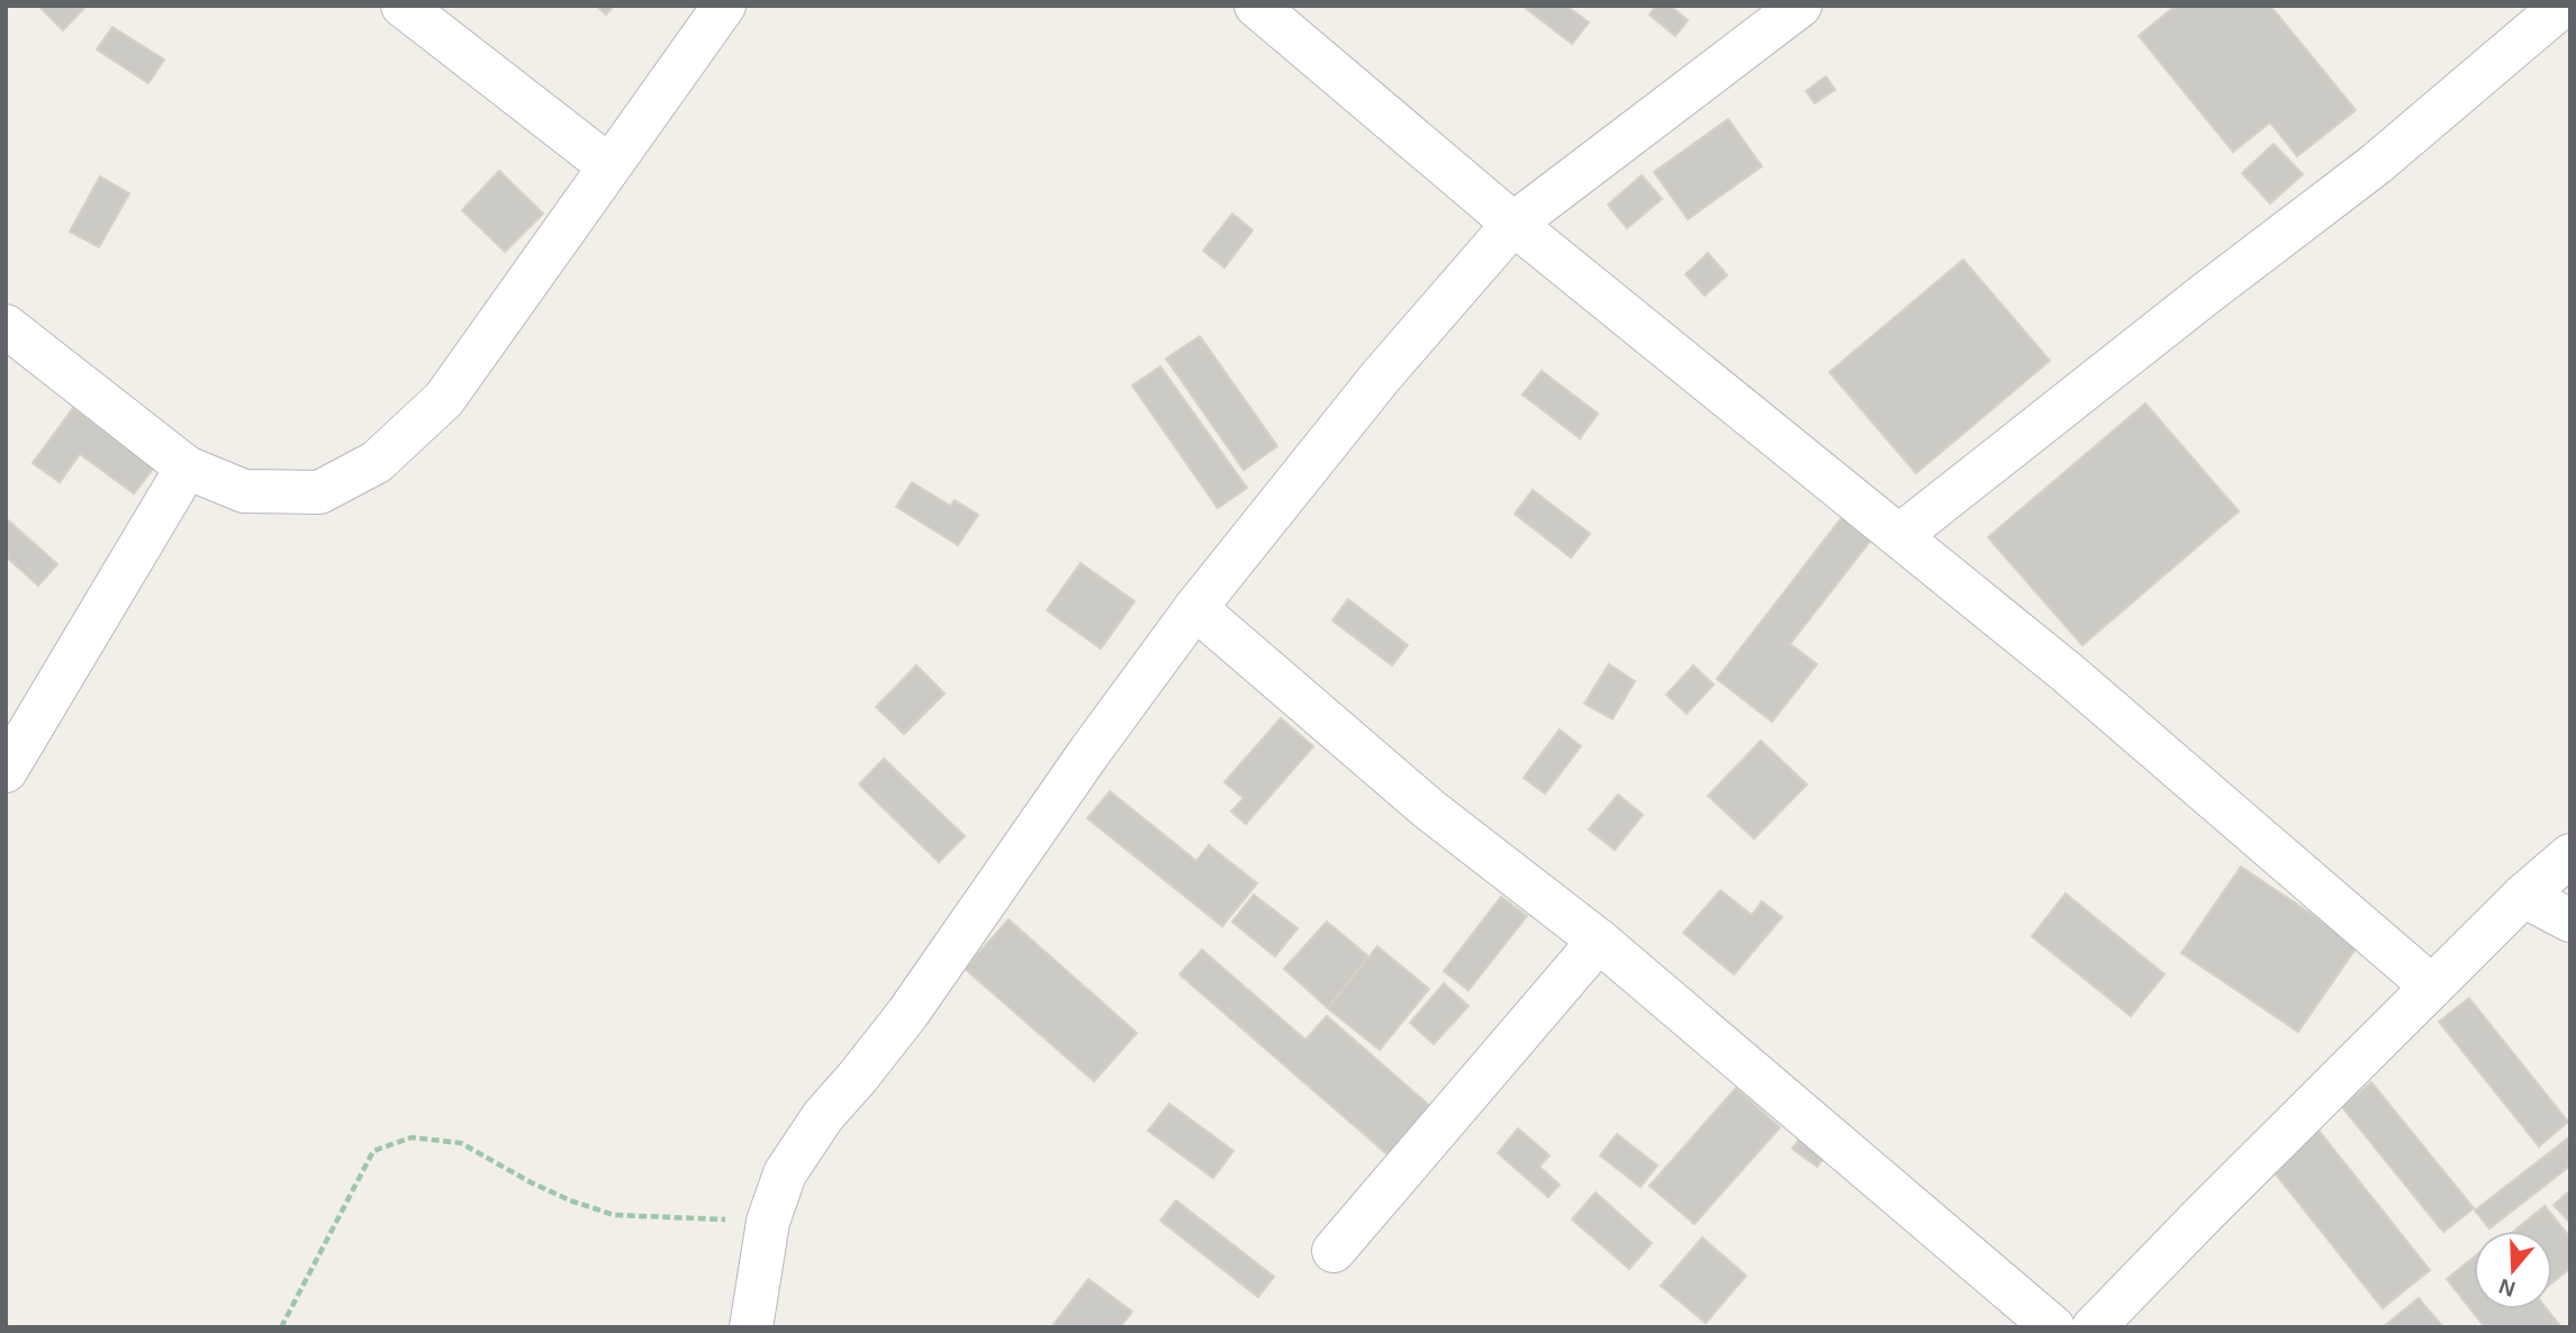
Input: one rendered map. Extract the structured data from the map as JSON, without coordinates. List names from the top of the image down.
{
  "north": "bottom"
}
